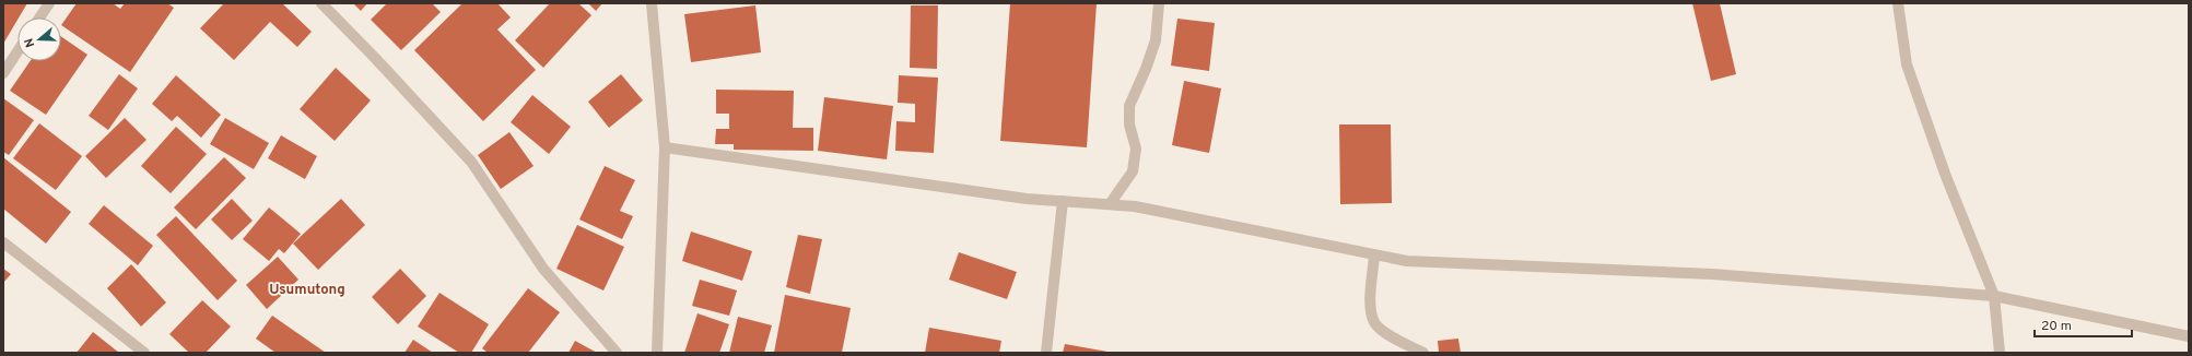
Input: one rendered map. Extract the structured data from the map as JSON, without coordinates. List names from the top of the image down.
{
  "districts": ["Usumutong"],
  "scale_bar": "20 m",
  "north": "left"
}
